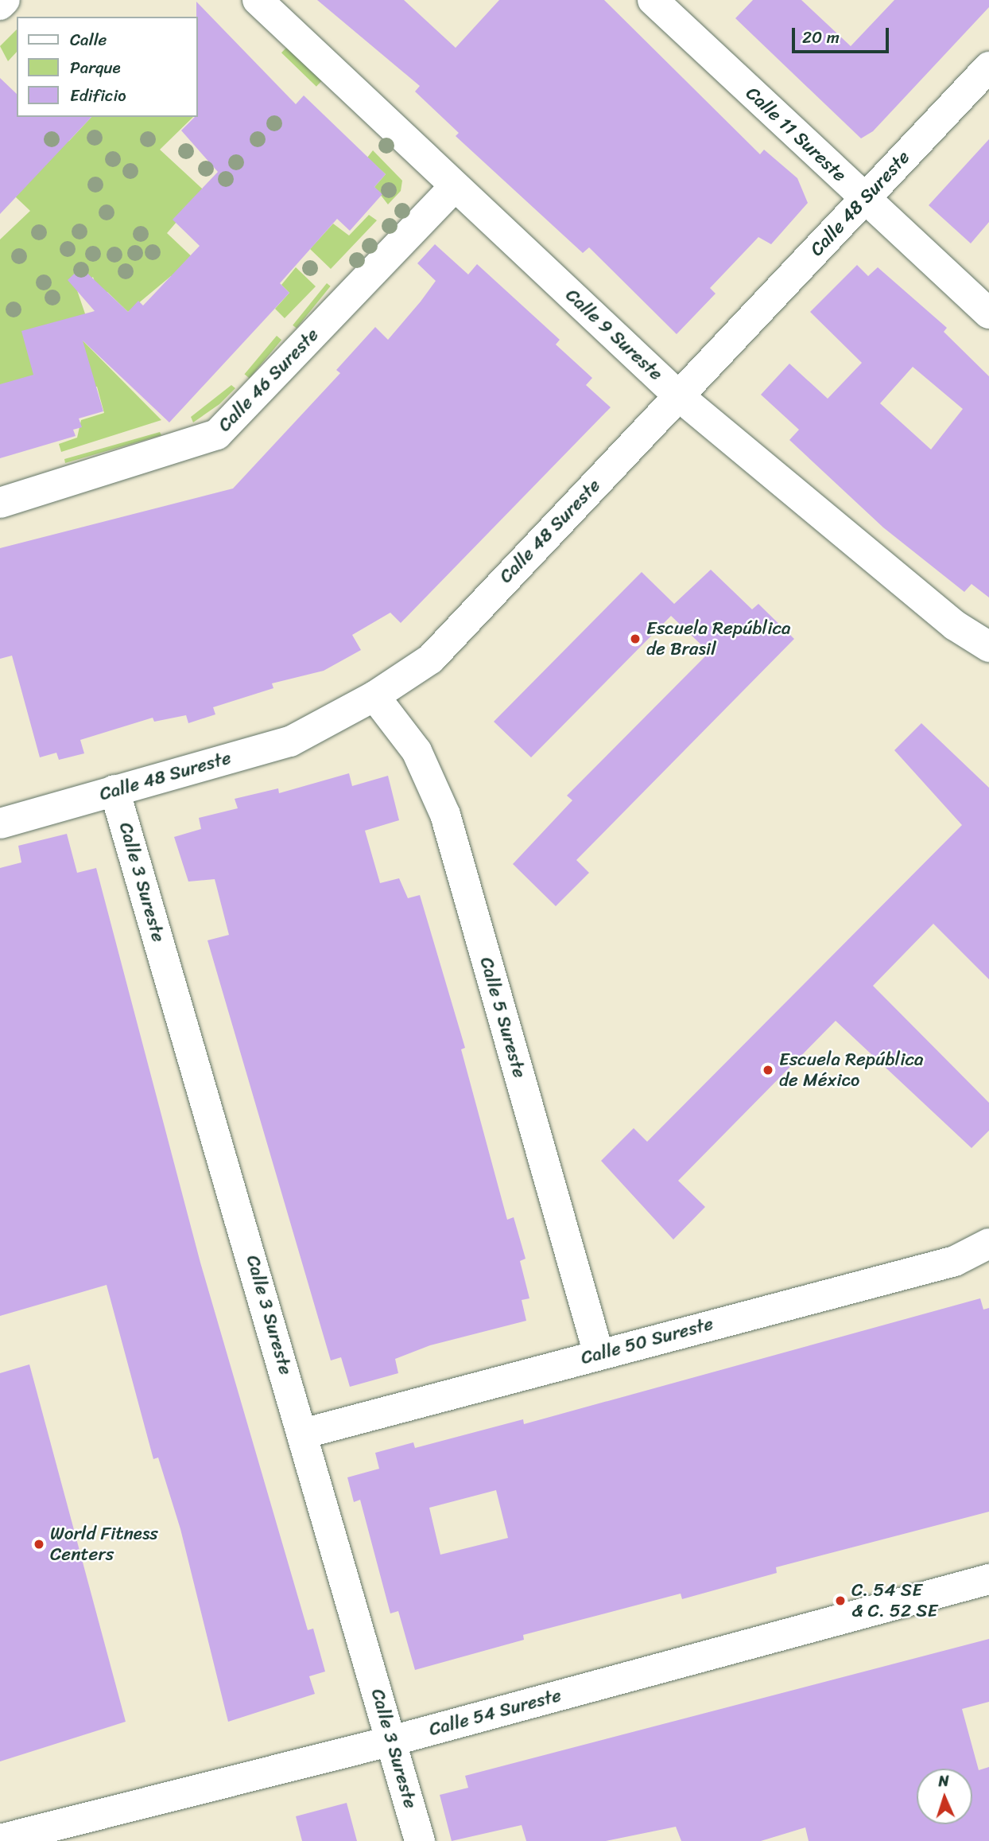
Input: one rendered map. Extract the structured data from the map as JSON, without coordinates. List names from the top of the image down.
{
  "streets": {
    "street": [
      "Calle 11 Sureste",
      "Calle 48 Sureste",
      "Calle 9 Sureste",
      "Calle 46 Sureste",
      "Calle 3 Sureste",
      "Calle 5 Sureste",
      "Calle 50 Sureste",
      "Calle 54 Sureste"
    ]
  },
  "crossings": [
    ["Calle 11 Sureste", "Calle 48 Sureste"],
    ["Calle 48 Sureste", "Calle 9 Sureste"],
    ["Calle 48 Sureste", "Calle 3 Sureste"],
    ["Calle 48 Sureste", "Calle 5 Sureste"],
    ["Calle 9 Sureste", "Calle 46 Sureste"],
    ["Calle 3 Sureste", "Calle 50 Sureste"],
    ["Calle 3 Sureste", "Calle 54 Sureste"],
    ["Calle 5 Sureste", "Calle 50 Sureste"]
  ],
  "places": [
    "Escuela República de Brasil",
    "Escuela República de México",
    "World Fitness Centers",
    "C. 54 SE & C. 52 SE"
  ],
  "legend": ["Calle", "Parque", "Edificio"],
  "scale_bar": "20 m",
  "north": "top"
}
